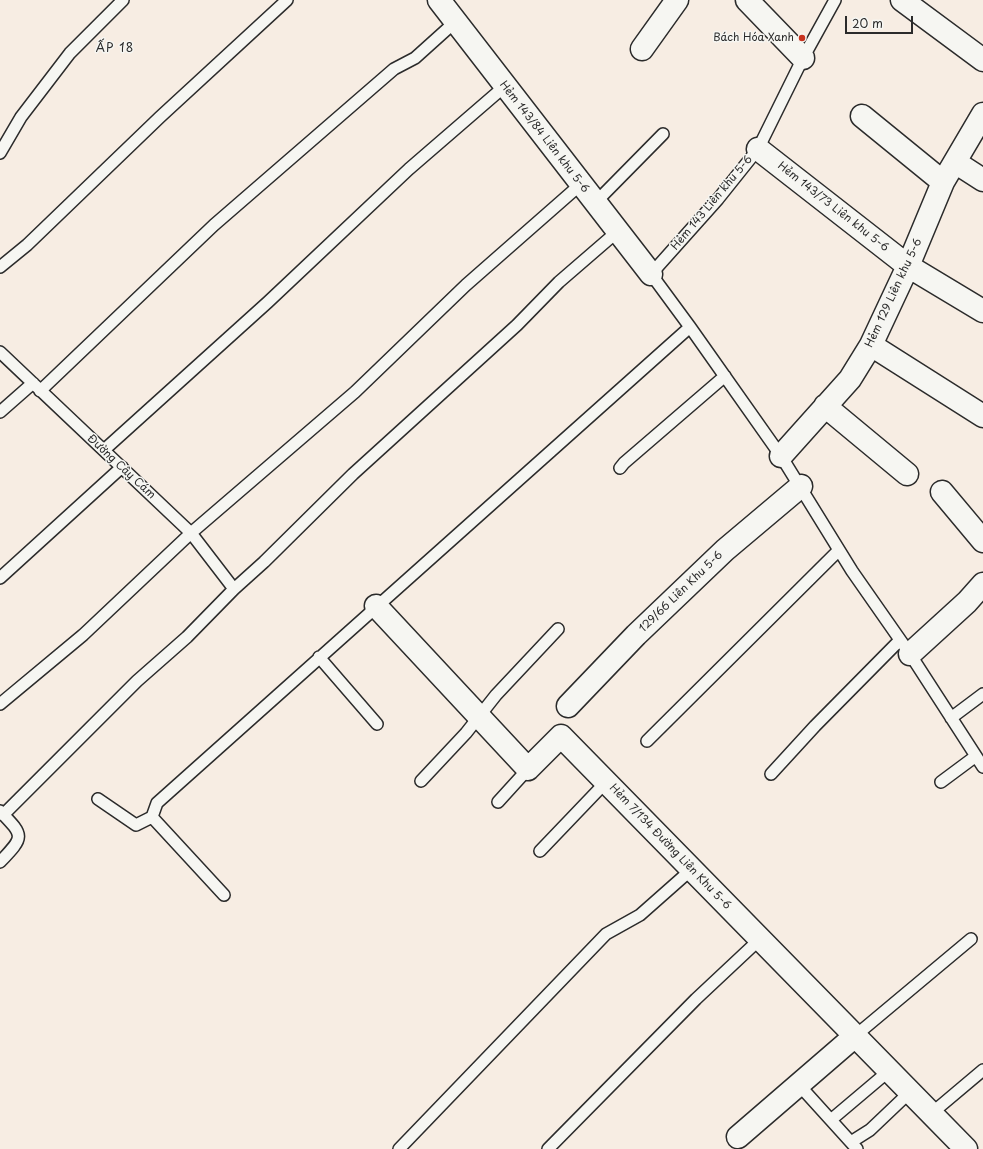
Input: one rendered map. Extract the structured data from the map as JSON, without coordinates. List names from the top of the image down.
{
  "streets": {
    "street": [
      "Hẻm 143/84 Liên khu 5-6",
      "Hẻm 143/73 Liên khu 5-6",
      "Hẻm 129 Liên khu 5-6",
      "129/66 Liên Khu 5-6",
      "Hẻm 7/134 Đường Liên Khu 5-6"
    ],
    "lane": ["Hẻm 143 Liên khu 5-6", "Đường Cây Cám"]
  },
  "crossings": [
    ["Hẻm 143/84 Liên khu 5-6", "Hẻm 143 Liên khu 5-6"],
    ["Hẻm 143 Liên khu 5-6", "Hẻm 143/73 Liên khu 5-6"],
    ["Hẻm 143/73 Liên khu 5-6", "Hẻm 129 Liên khu 5-6"]
  ],
  "districts": ["ẤP 18"],
  "places": ["Bách Hóa Xanh"],
  "scale_bar": "20 m"
}
